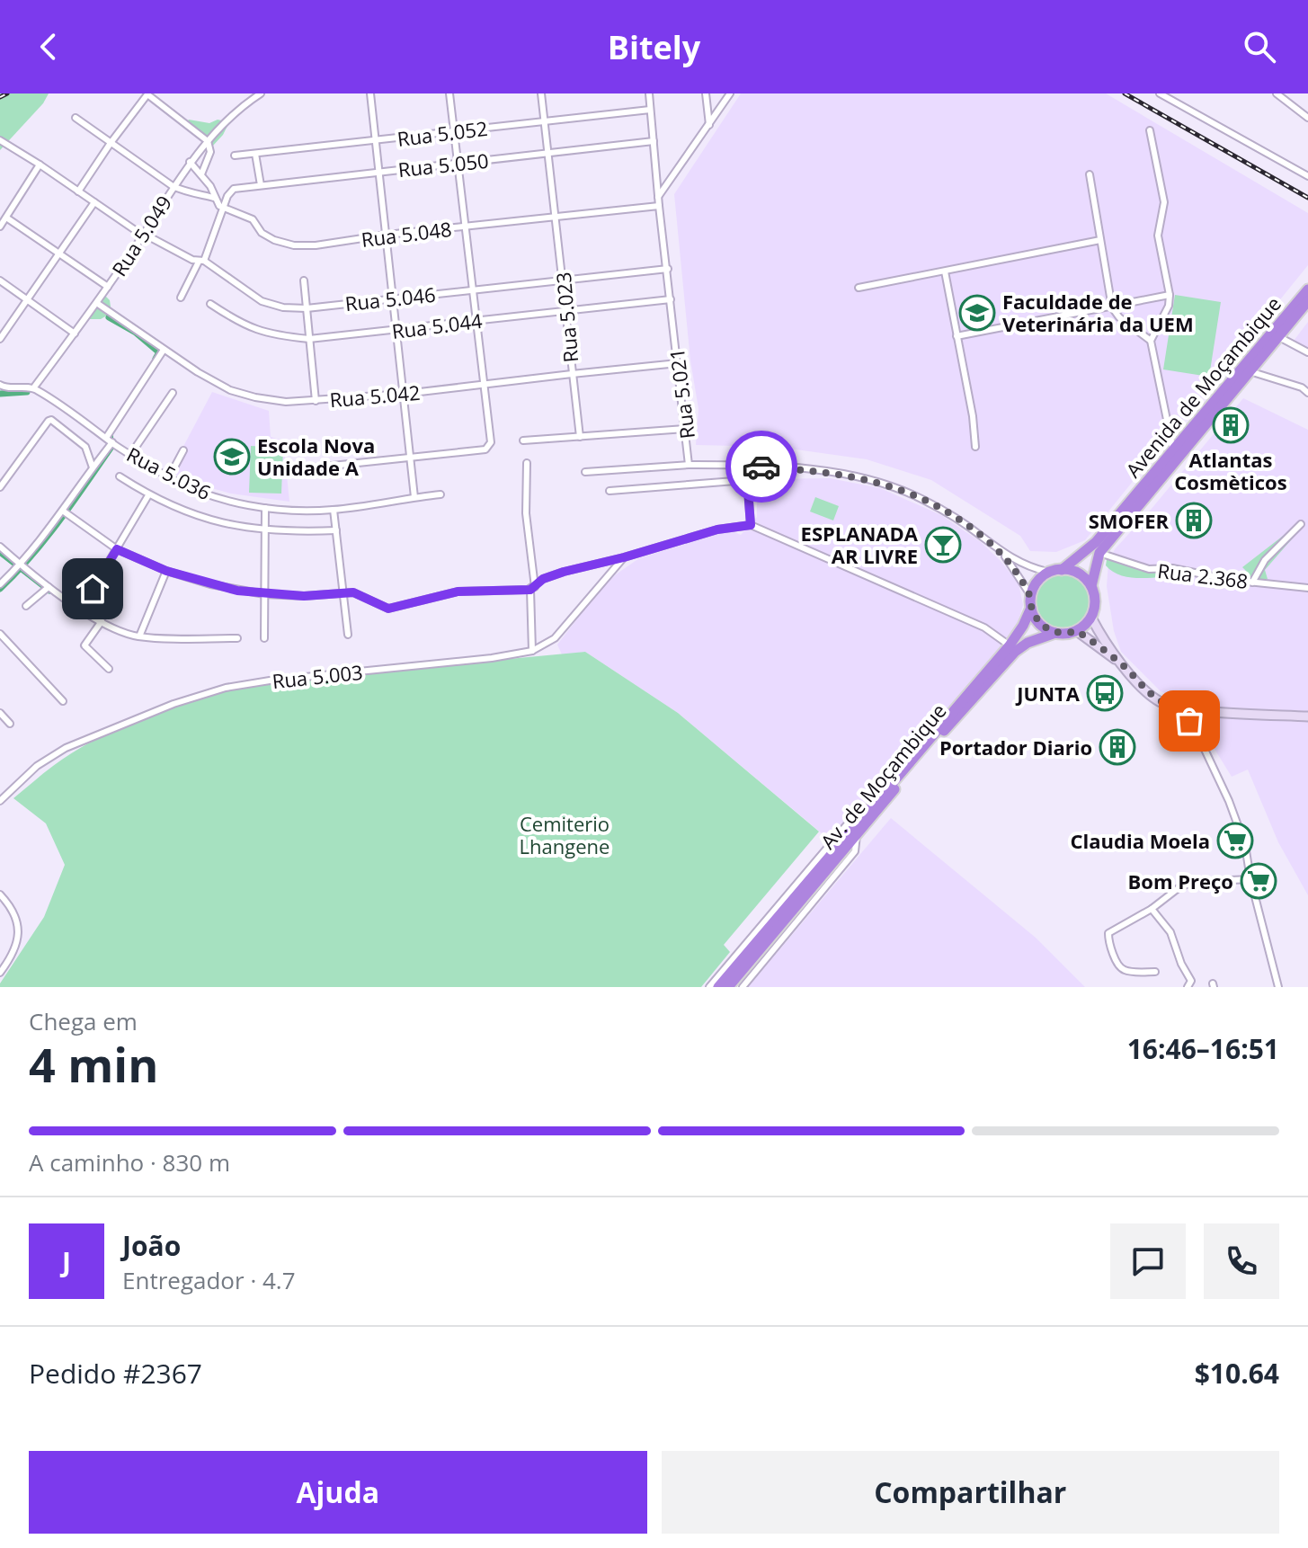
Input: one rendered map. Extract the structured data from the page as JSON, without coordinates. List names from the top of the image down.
{
  "streets": {
    "highway": ["Avenida de Moçambique", "Av. de Moçambique"],
    "street": [
      "Rua 5.052",
      "Rua 5.050",
      "Rua 5.048",
      "Rua 5.049",
      "Rua 5.046",
      "Rua 5.023",
      "Rua 5.044",
      "Rua 5.021",
      "Rua 5.042",
      "Rua 5.036",
      "Rua 2.368",
      "Rua 5.003"
    ]
  },
  "crossings": [
    ["Rua 5.052", "Rua 5.023"],
    ["Rua 5.052", "Rua 5.021"],
    ["Rua 5.050", "Rua 5.048"],
    ["Rua 5.050", "Rua 5.023"],
    ["Rua 5.050", "Rua 5.021"],
    ["Rua 5.048", "Rua 5.049"],
    ["Rua 5.048", "Rua 5.023"],
    ["Rua 5.048", "Rua 5.021"],
    ["Rua 5.049", "Rua 5.042"],
    ["Rua 5.049", "Rua 5.036"],
    ["Rua 5.046", "Rua 5.023"],
    ["Rua 5.046", "Rua 5.021"],
    ["Rua 5.023", "Rua 5.044"],
    ["Rua 5.023", "Rua 5.042"],
    ["Rua 5.044", "Rua 5.021"],
    ["Avenida de Moçambique", "Av. de Moçambique"],
    ["Rua 5.021", "Rua 5.042"]
  ],
  "parks": ["Cemiterio Lhangene"],
  "places": {
    "school or university": ["Faculdade de Veterinária da UEM", "Escola Nova Unidade A"],
    "building": ["Atlantas Cosmèticos", "SMOFER", "Portador Diario"],
    "bar": ["ESPLANADA AR LIVRE"],
    "bus stop": ["JUNTA"],
    "supermarket": ["Claudia Moela", "Bom Preço"]
  },
  "page": {
    "header": "Bitely",
    "heading": ["4 min", "Chega em", "16:46–16:51"],
    "panel": [
      "João",
      "Entregador · 4.7",
      "Pedido #2367",
      "$10.64"
    ],
    "bar": "A caminho · 830 m",
    "round": "J",
    "buttons": ["Ajuda", "Compartilhar"]
  }
}
